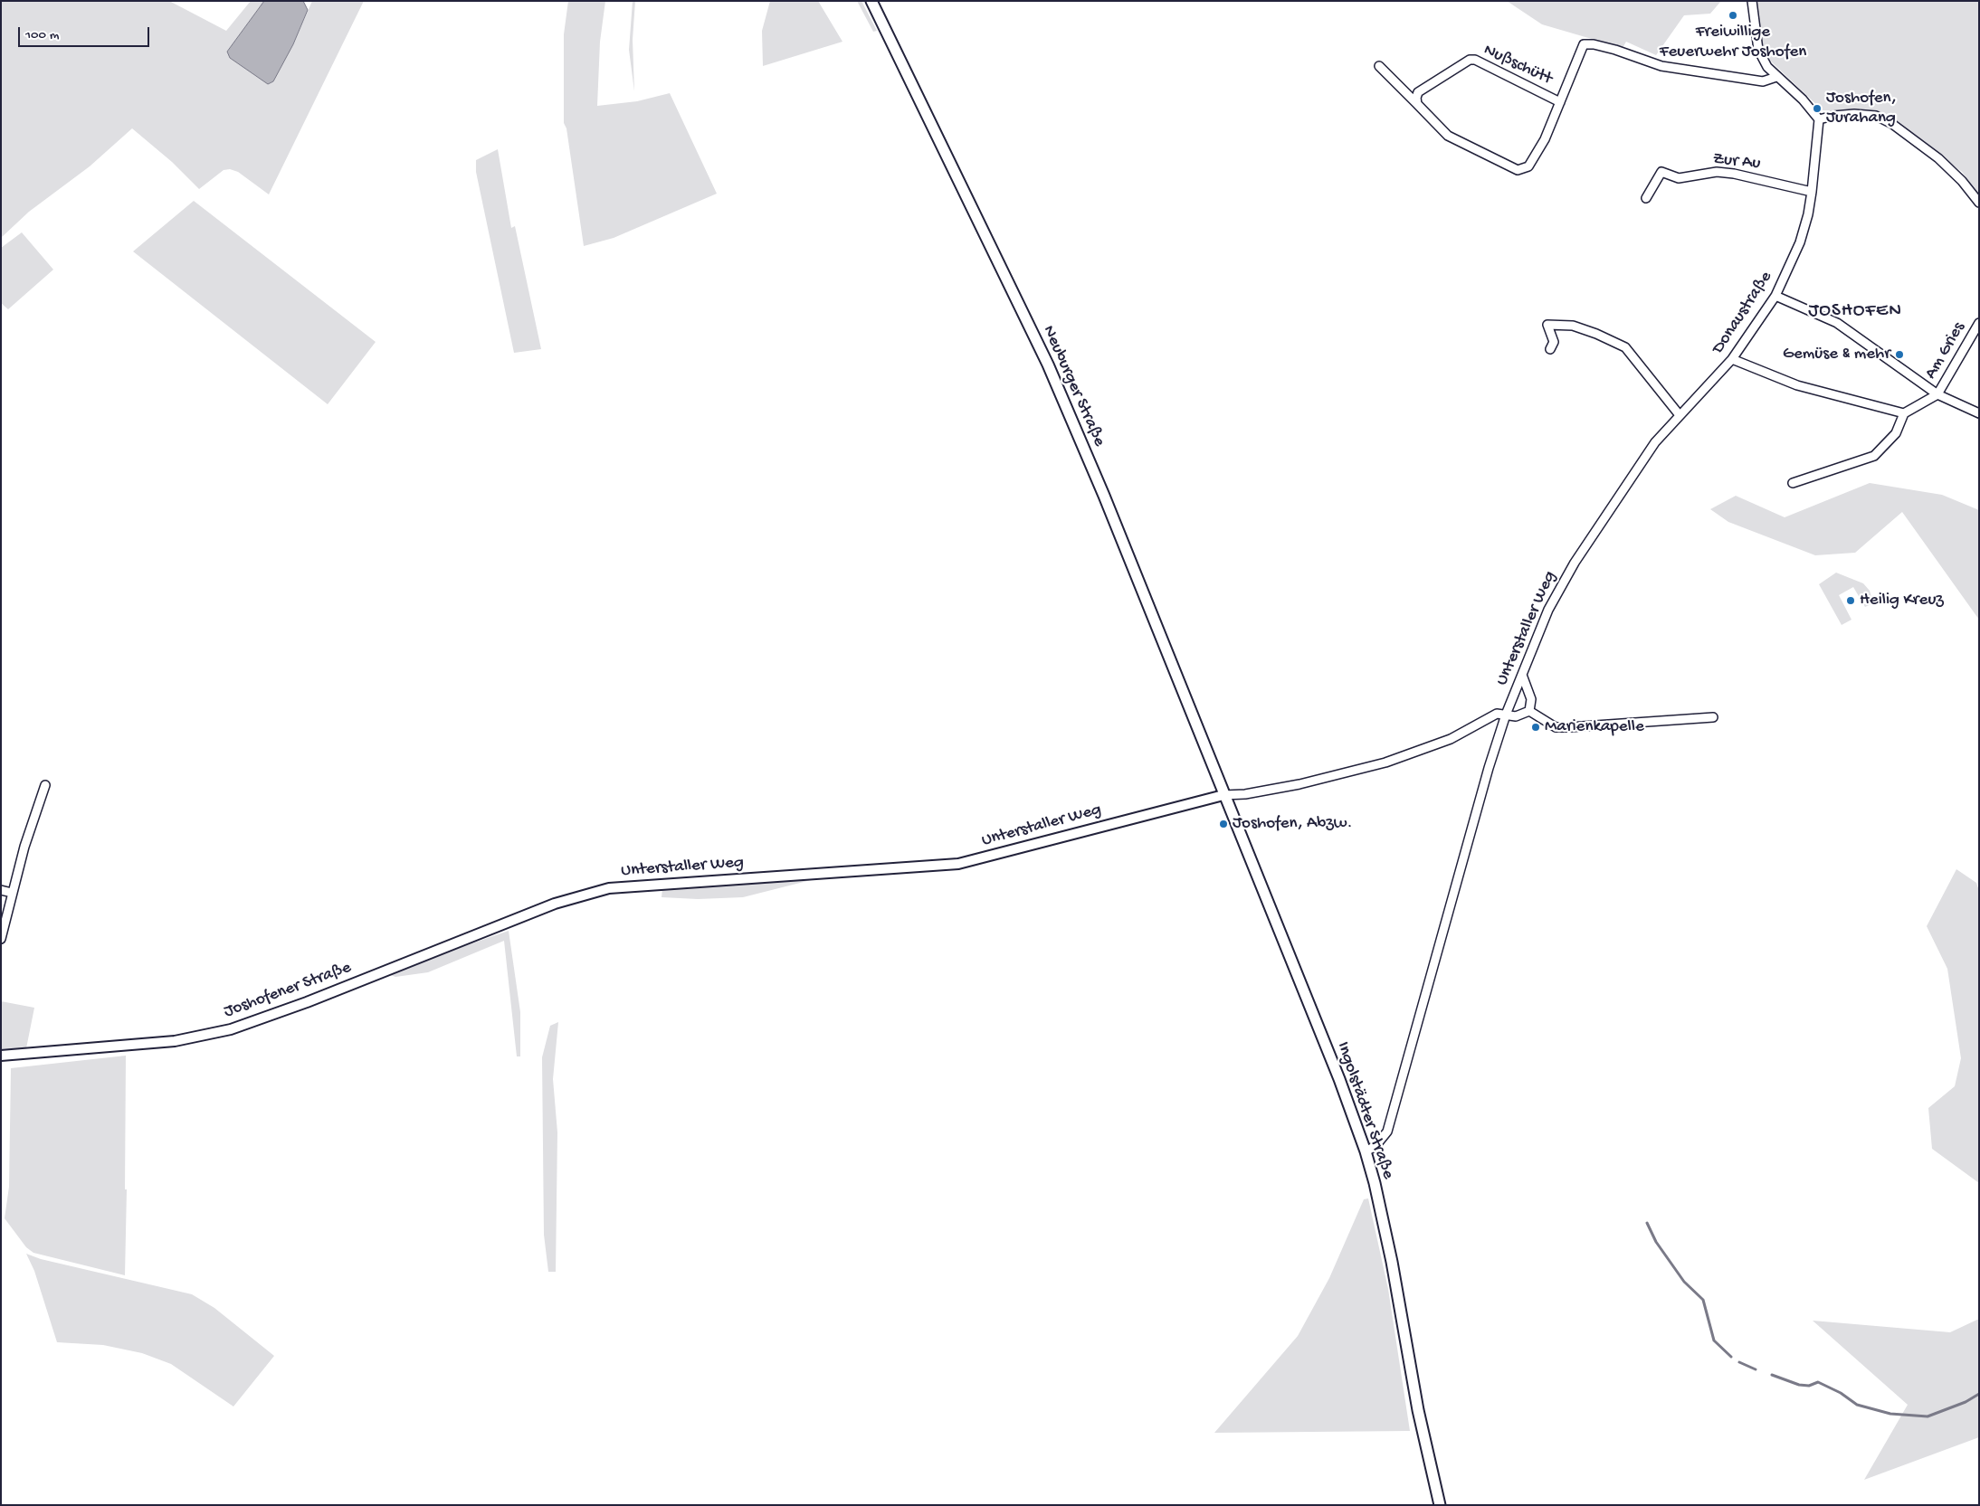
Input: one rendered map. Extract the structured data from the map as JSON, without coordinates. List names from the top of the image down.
{
  "streets": {
    "main road": ["Neuburger Straße", "Ingolstädter Straße"],
    "street": [
      "Nußschütt",
      "Zur Au",
      "Donaustraße",
      "Am Gries",
      "Unterstaller Weg",
      "Joshofener Straße"
    ]
  },
  "crossings": [
    ["Zur Au", "Donaustraße"],
    ["Donaustraße", "Am Gries"],
    ["Donaustraße", "Unterstaller Weg"],
    ["Neuburger Straße", "Unterstaller Weg"],
    ["Neuburger Straße", "Ingolstädter Straße"],
    ["Unterstaller Weg", "Joshofener Straße"],
    ["Unterstaller Weg", "Ingolstädter Straße"]
  ],
  "districts": ["JOSHOFEN"],
  "places": [
    "Freiwillige Feuerwehr Joshofen",
    "Joshofen, Jurahang",
    "Gemüse & mehr",
    "Heilig Kreuz",
    "Marienkapelle",
    "Joshofen, Abzw."
  ],
  "scale_bar": "100 m"
}
